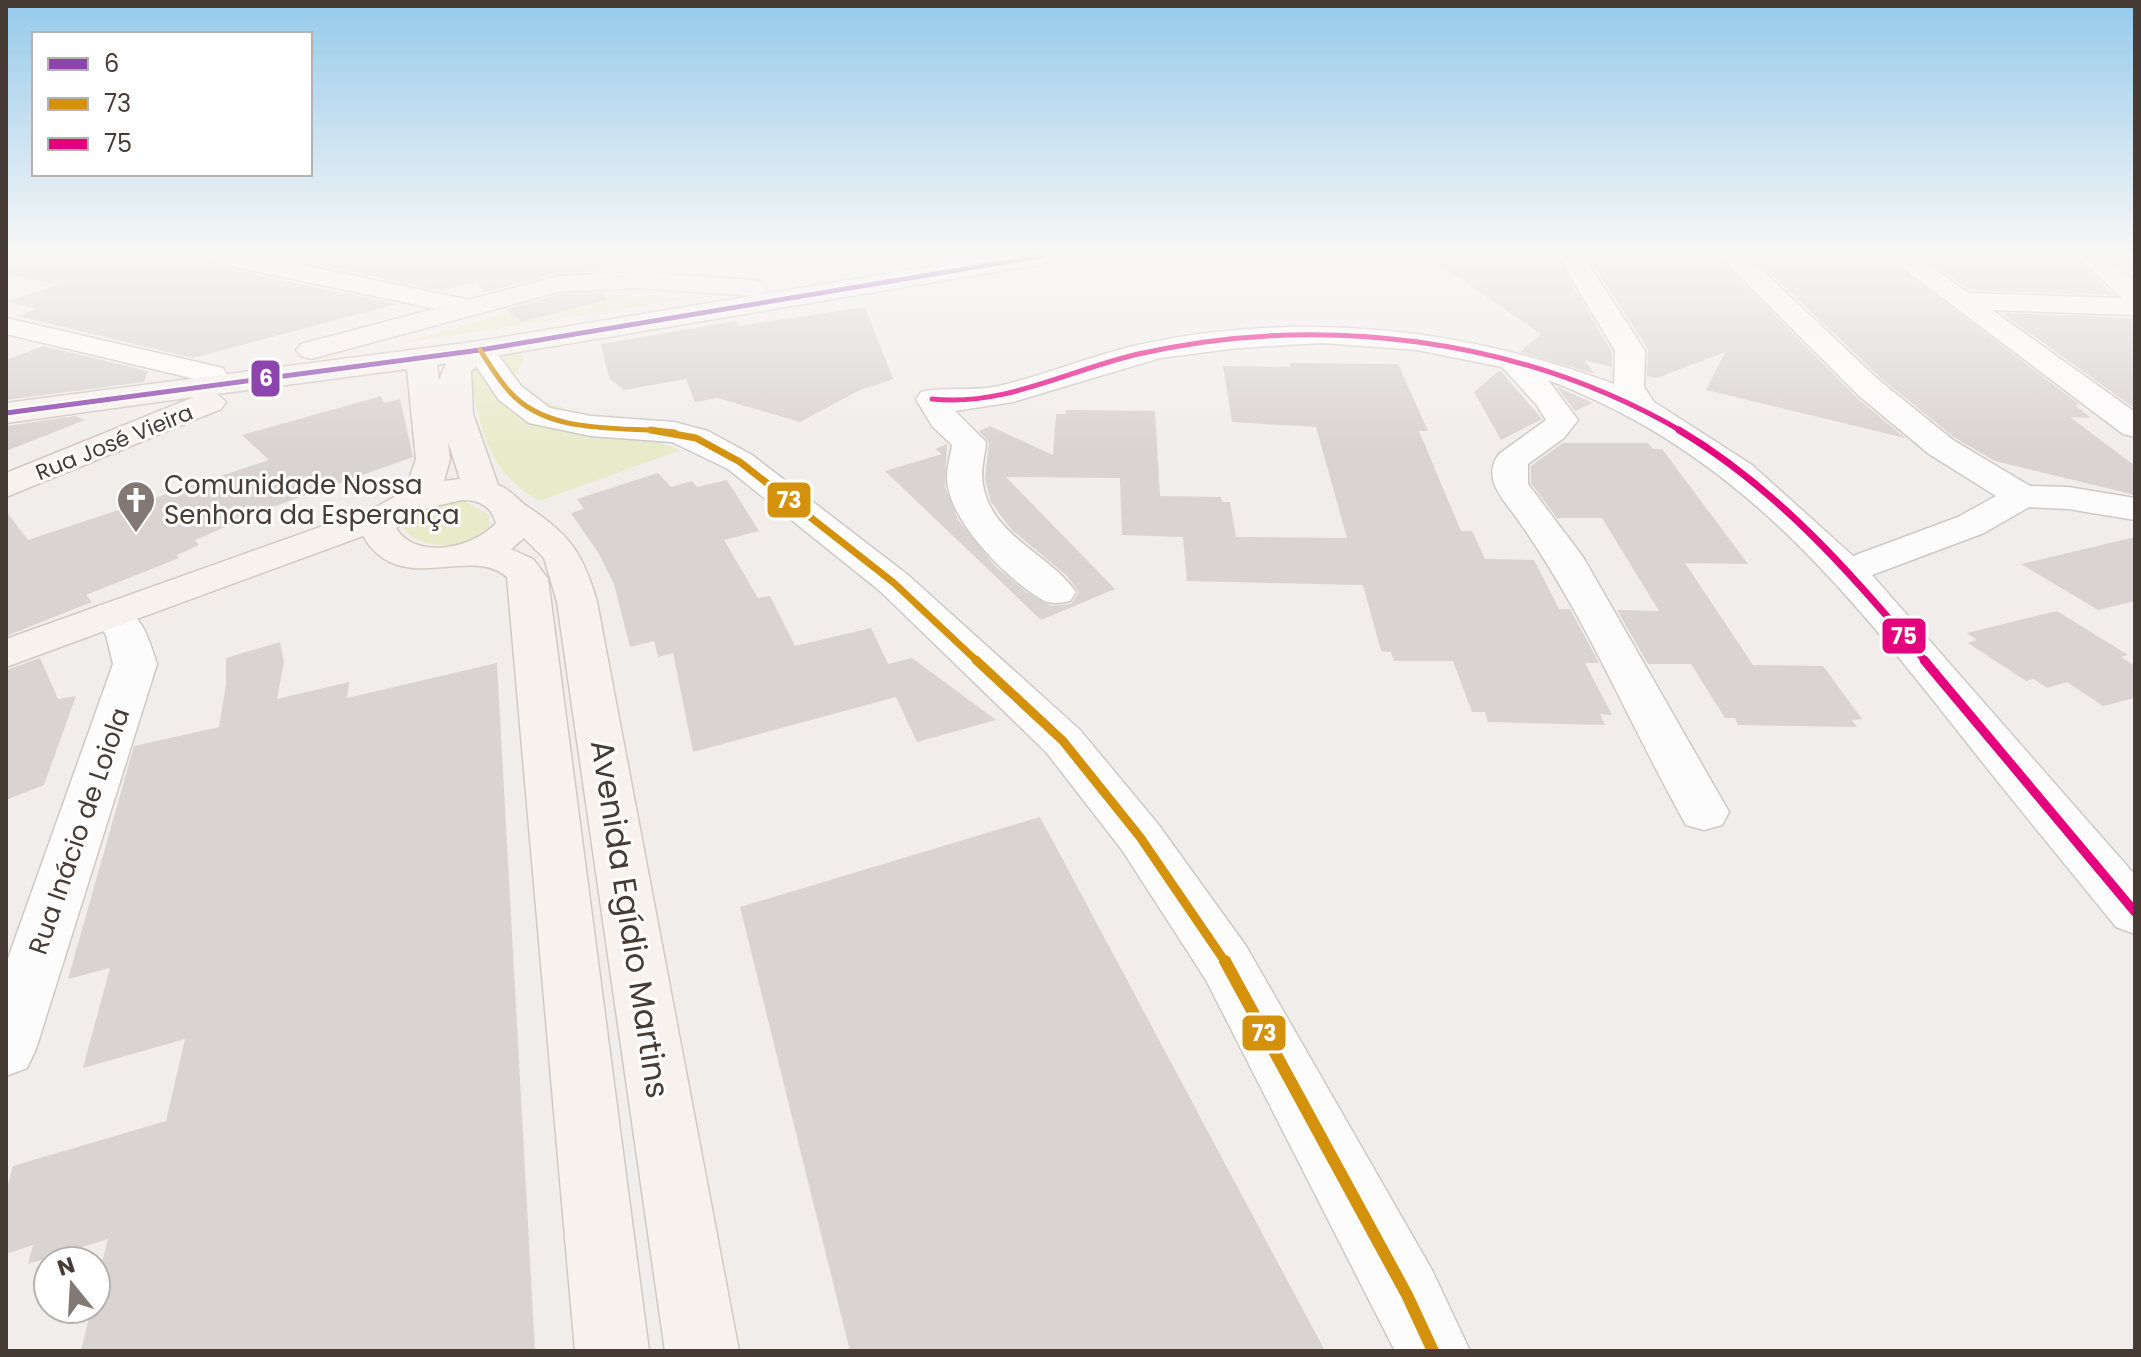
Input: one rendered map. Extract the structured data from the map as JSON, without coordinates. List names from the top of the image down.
{
  "streets": {
    "main road": ["Rua José Vieira", "Avenida Egídio Martins"],
    "street": ["Rua Inácio de Loiola"]
  },
  "places": {
    "church": ["Comunidade Nossa Senhora da Esperança"]
  },
  "lines": ["transit line 6", "transit line 75", "transit line 73"],
  "legend": ["6", "73", "75"],
  "north": "top"
}
